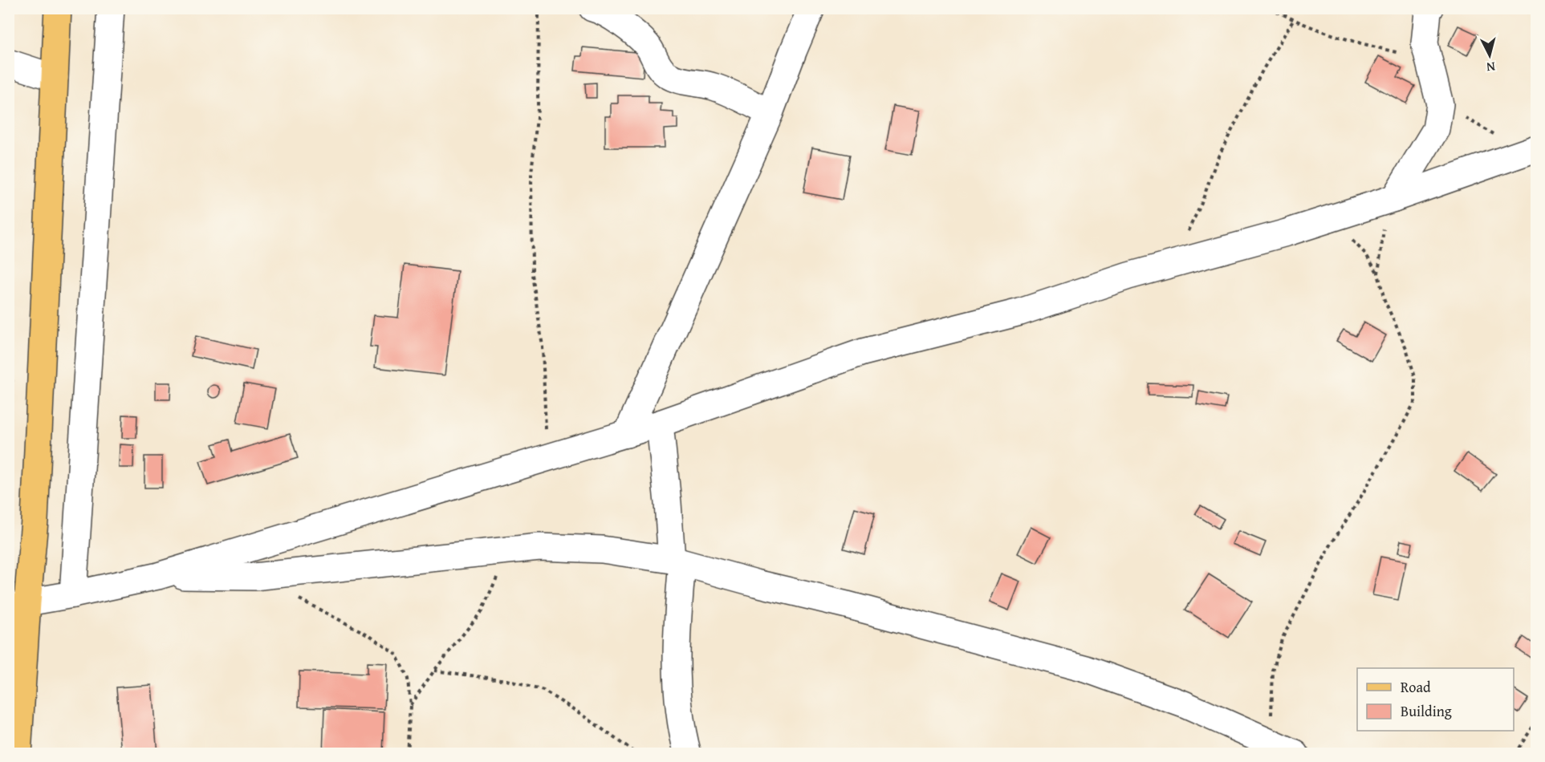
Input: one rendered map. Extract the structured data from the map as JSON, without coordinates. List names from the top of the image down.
{
  "legend": ["Road", "Building"],
  "north": "bottom"
}
